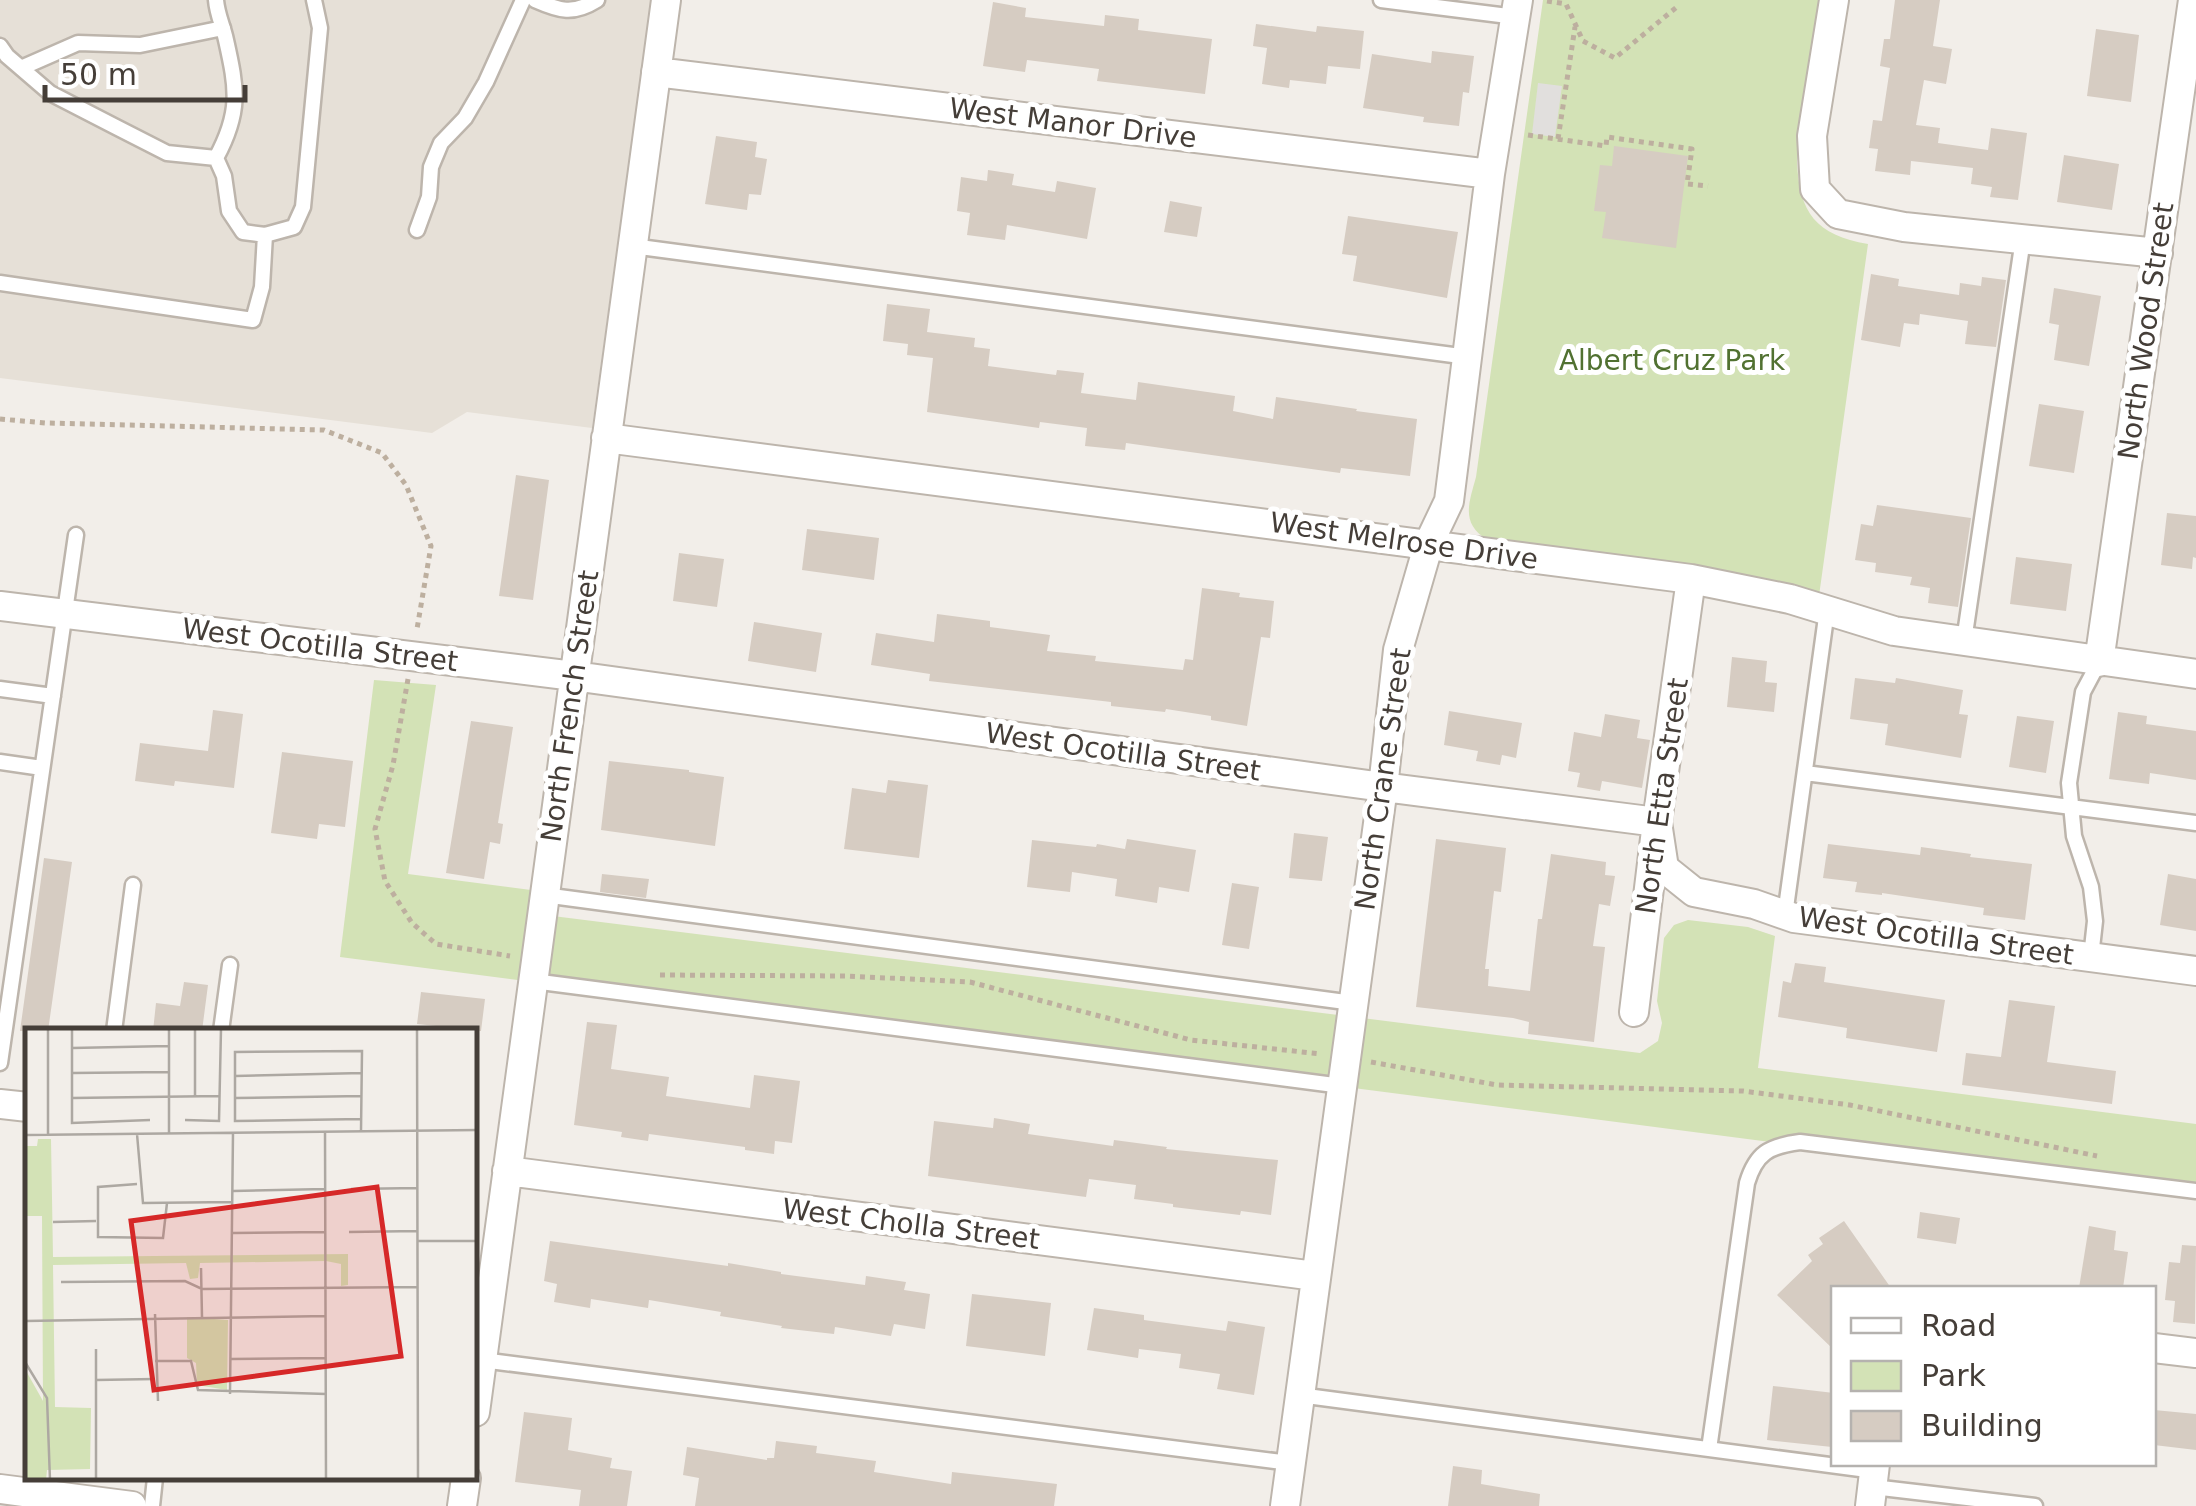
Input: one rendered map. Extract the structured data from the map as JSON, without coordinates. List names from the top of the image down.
{
  "streets": {
    "street": [
      "West Manor Drive",
      "North Wood Street",
      "West Melrose Drive",
      "West Ocotilla Street",
      "North French Street",
      "North Crane Street",
      "North Etta Street",
      "West Cholla Street"
    ]
  },
  "crossings": [
    ["West Manor Drive", "North French Street"],
    ["West Manor Drive", "North Crane Street"],
    ["North Wood Street", "West Melrose Drive"],
    ["West Melrose Drive", "North French Street"],
    ["West Melrose Drive", "North Crane Street"],
    ["West Melrose Drive", "North Etta Street"],
    ["West Ocotilla Street", "North French Street"],
    ["West Ocotilla Street", "North Crane Street"],
    ["West Ocotilla Street", "North Etta Street"],
    ["North French Street", "West Cholla Street"],
    ["North Crane Street", "West Cholla Street"]
  ],
  "parks": ["Albert Cruz Park"],
  "legend": ["Road", "Park", "Building"],
  "scale_bar": "50 m"
}
